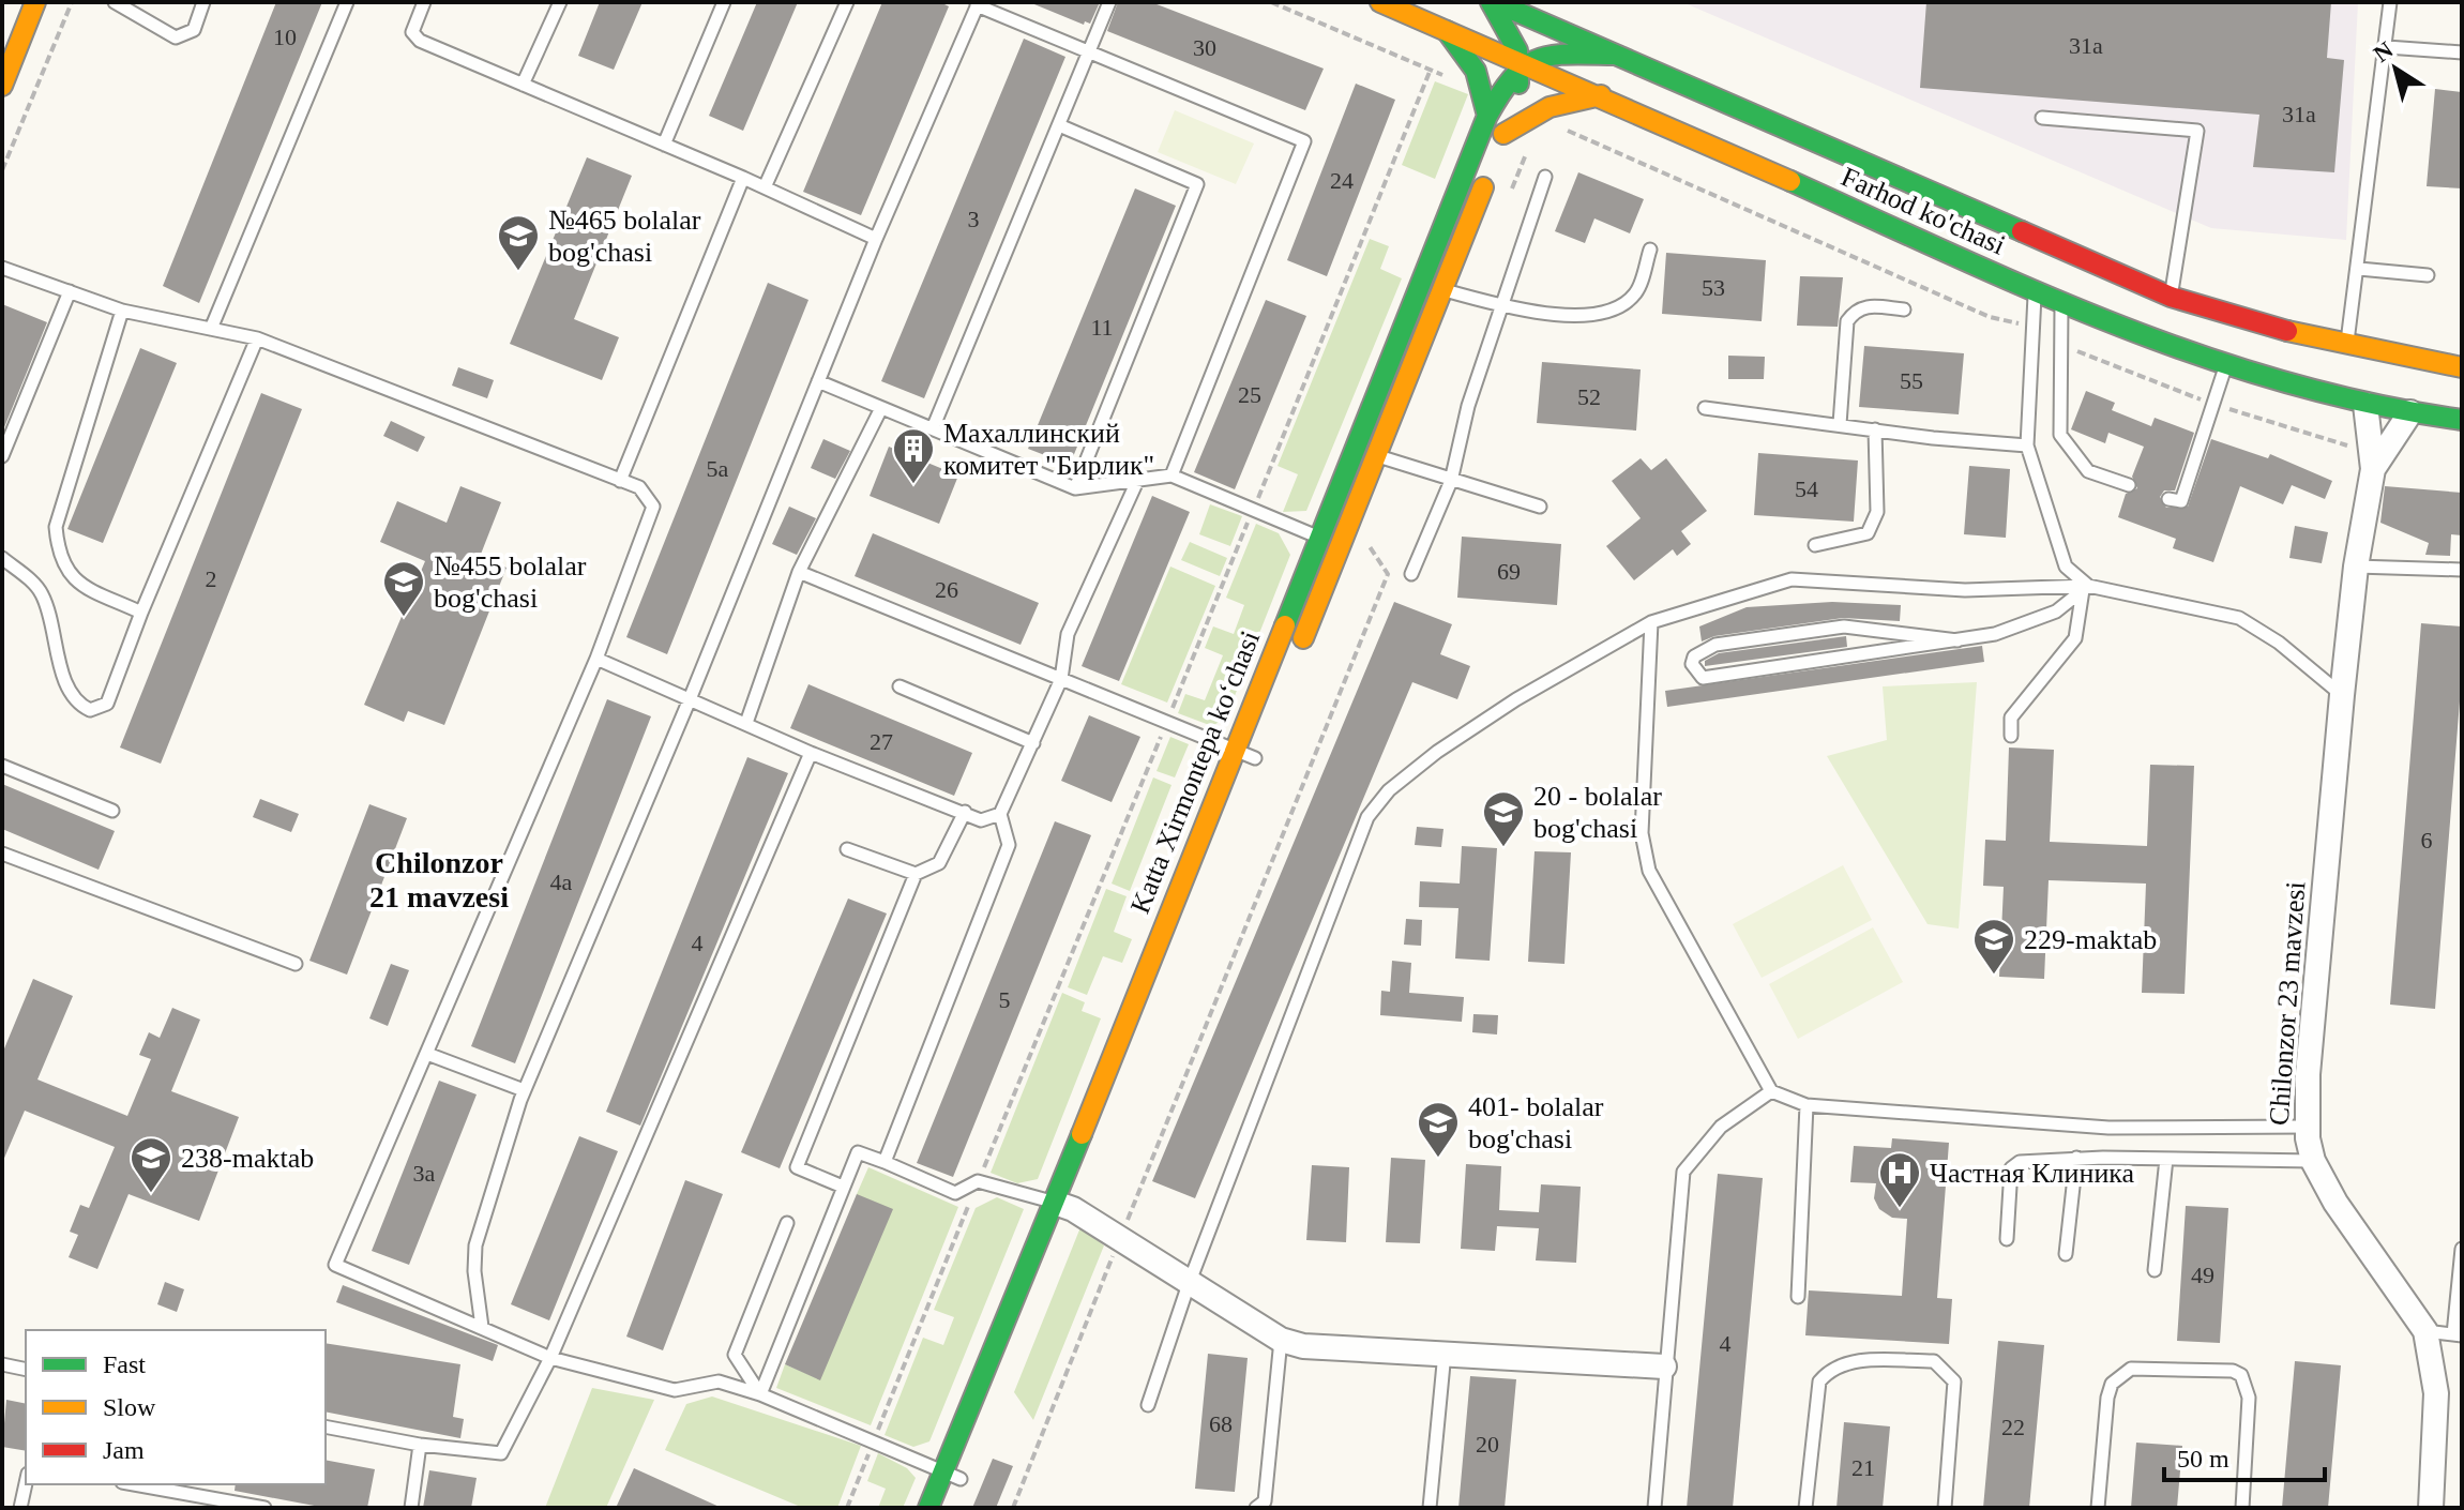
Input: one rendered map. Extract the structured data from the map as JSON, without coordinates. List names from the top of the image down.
{
  "streets": {
    "main road": ["Farhod ko'chasi", "Katta Xirmontepa koʻchasi"],
    "street": ["Chilonzor 23 mavzesi"]
  },
  "crossings": [
    ["Farhod ko'chasi", "Katta Xirmontepa koʻchasi"],
    ["Farhod ko'chasi", "Chilonzor 23 mavzesi"]
  ],
  "districts": ["Chilonzor 21 mavzesi"],
  "places": {
    "school or university": [
      "№465 bolalar bog'chasi",
      "№455 bolalar bog'chasi",
      "20 - bolalar bog'chasi",
      "229-maktab",
      "401- bolalar bog'chasi",
      "238-maktab"
    ],
    "building": ["Махаллинский комитет \"Бирлик\""],
    "hospital": ["Частная Клиника"]
  },
  "house_numbers": [
    "10",
    "31а",
    "30",
    "31а",
    "24",
    "3",
    "53",
    "11",
    "55",
    "25",
    "52",
    "5а",
    "54",
    "69",
    "2",
    "26",
    "27",
    "6",
    "4а",
    "4",
    "5",
    "3а",
    "49",
    "4",
    "68",
    "22",
    "20",
    "21"
  ],
  "legend": ["Fast", "Slow", "Jam"],
  "scale_bar": "50 m",
  "north": "top left"
}
